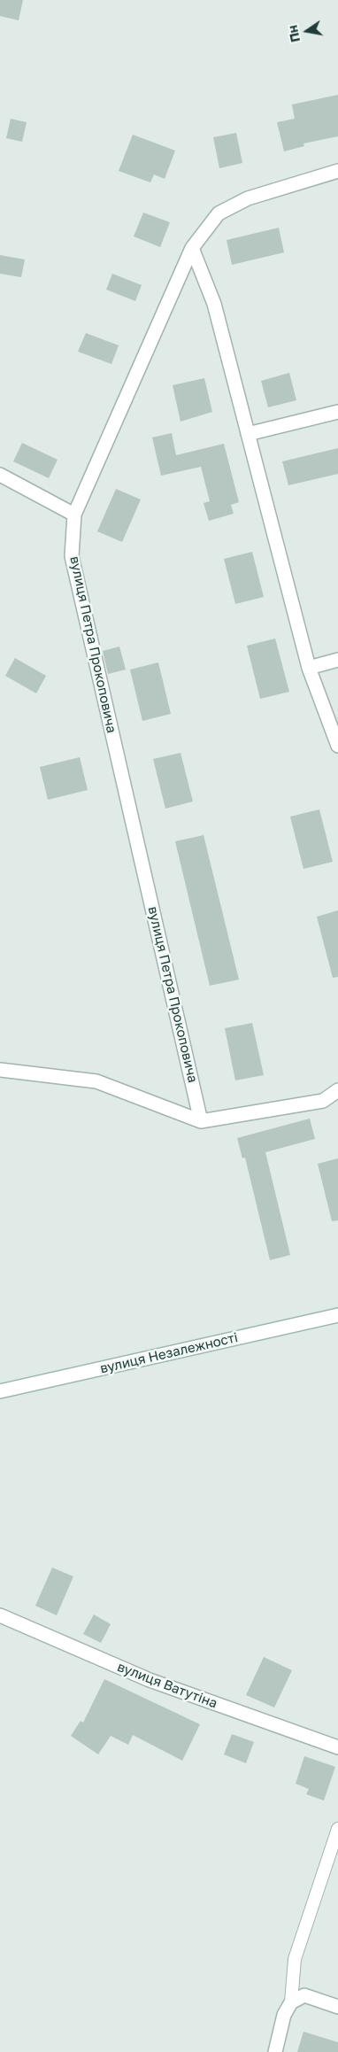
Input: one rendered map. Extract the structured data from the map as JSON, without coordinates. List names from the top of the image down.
{
  "streets": {
    "street": ["вулиця Петра Прокоповича", "вулиця Незалежності", "вулиця Ватутіна"]
  },
  "north": "left"
}
